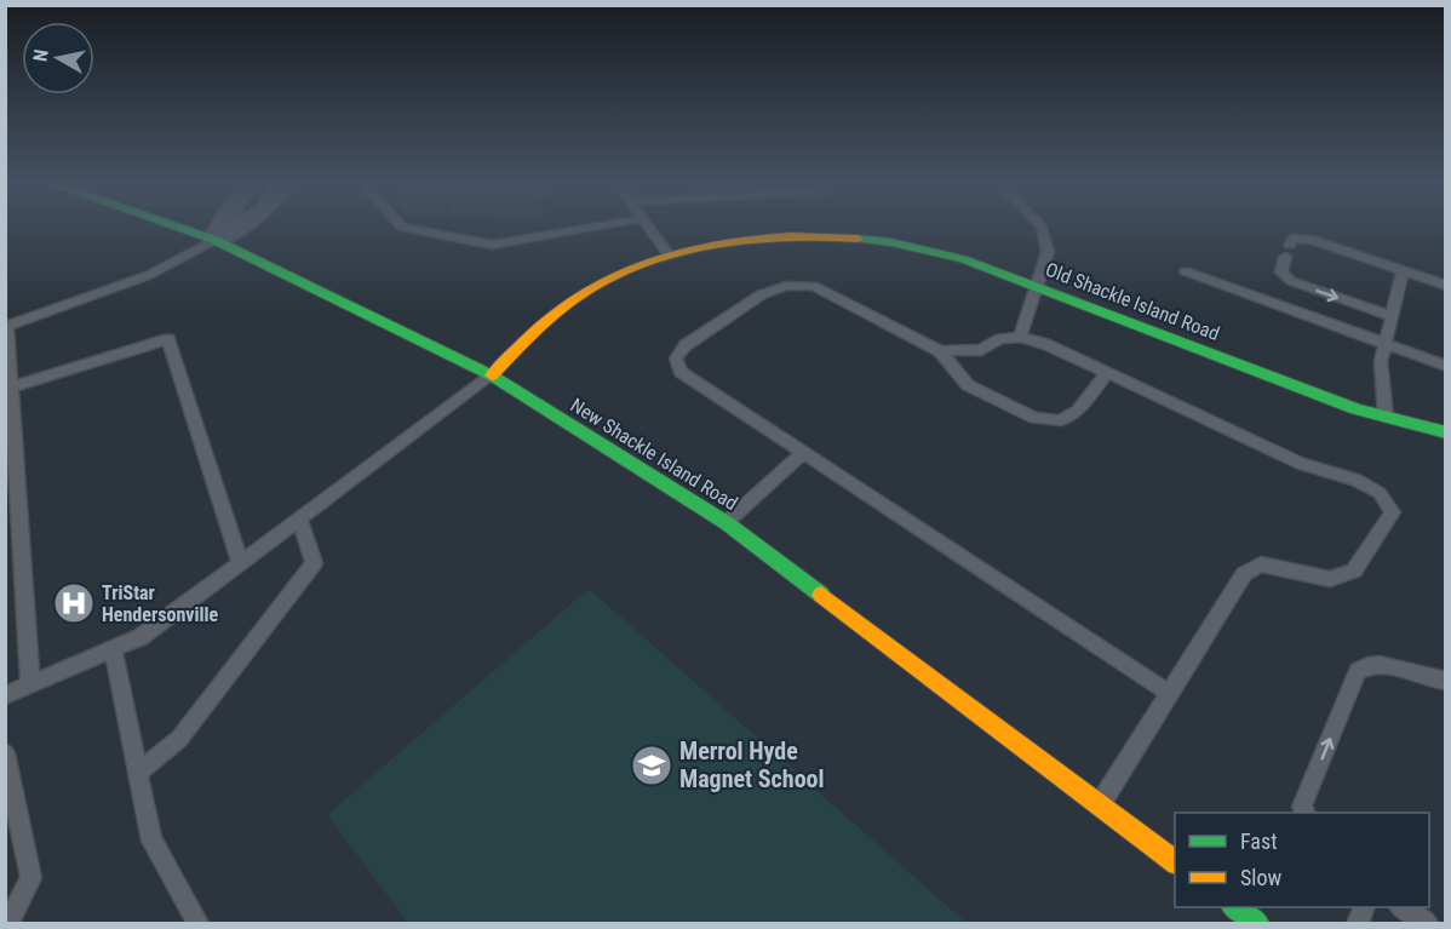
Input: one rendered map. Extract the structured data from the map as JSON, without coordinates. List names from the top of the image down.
{
  "streets": {
    "main road": ["Old Shackle Island Road", "New Shackle Island Road"]
  },
  "crossings": [
    ["Old Shackle Island Road", "New Shackle Island Road"]
  ],
  "places": {
    "hospital": ["TriStar Hendersonville"],
    "school or university": ["Merrol Hyde Magnet School"]
  },
  "legend": ["Fast", "Slow"],
  "north": "left"
}
